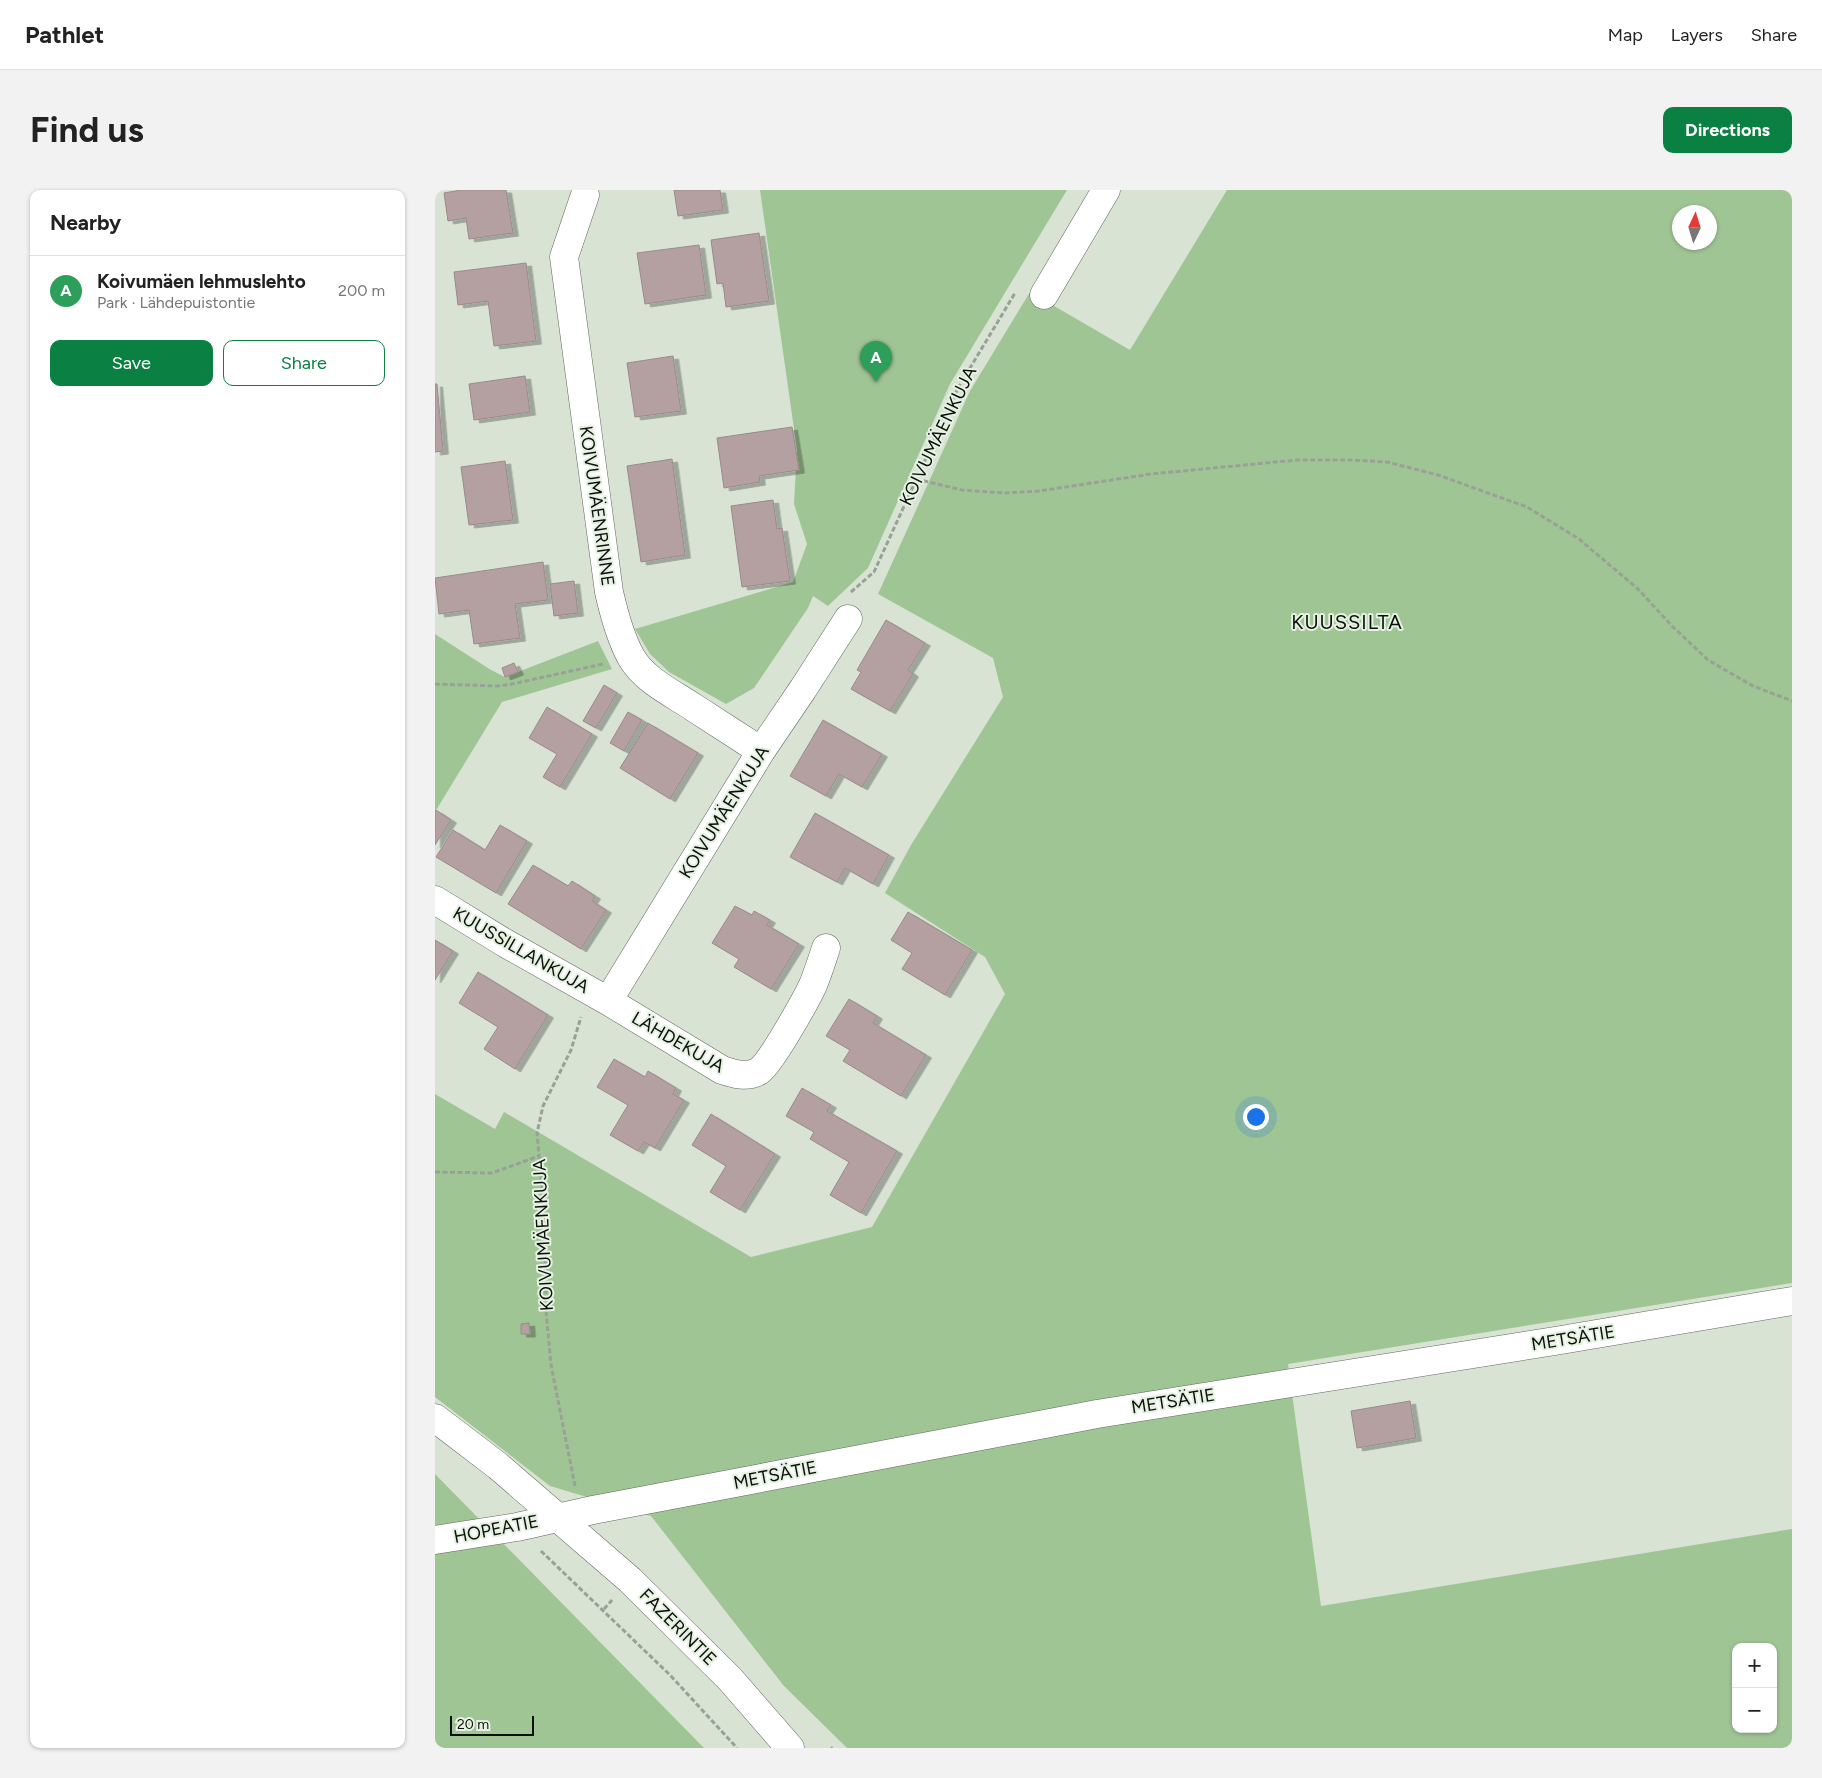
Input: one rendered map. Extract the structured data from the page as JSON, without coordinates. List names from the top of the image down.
{
  "streets": {
    "street": [
      "KOIVUMÄENKUJA",
      "KOIVUMÄENRINNE",
      "KUUSSILLANKUJA",
      "LÄHDEKUJA",
      "METSÄTIE",
      "HOPEATIE",
      "FAZERINTIE"
    ]
  },
  "crossings": [
    ["KOIVUMÄENKUJA", "KOIVUMÄENRINNE"],
    ["KOIVUMÄENKUJA", "KUUSSILLANKUJA"],
    ["KOIVUMÄENKUJA", "LÄHDEKUJA"],
    ["KUUSSILLANKUJA", "LÄHDEKUJA"],
    ["METSÄTIE", "HOPEATIE"],
    ["METSÄTIE", "FAZERINTIE"],
    ["HOPEATIE", "FAZERINTIE"]
  ],
  "districts": ["KUUSSILTA"],
  "scale_bar": "20 m",
  "north": "top",
  "page": {
    "header": "Pathlet",
    "nav": ["Map", "Layers", "Share"],
    "buttons": [
      "Directions",
      ["Save", "Share"]
    ],
    "title": "Find us",
    "heading": "Nearby",
    "list": [
      {
        "mark": "A",
        "name": "Koivumäen lehmuslehto",
        "note": "Park · Lähdepuistontie",
        "value": "200 m"
      }
    ],
    "pins": "A",
    "map_buttons": ["+", "−"],
    "scale": "20 m"
  }
}
